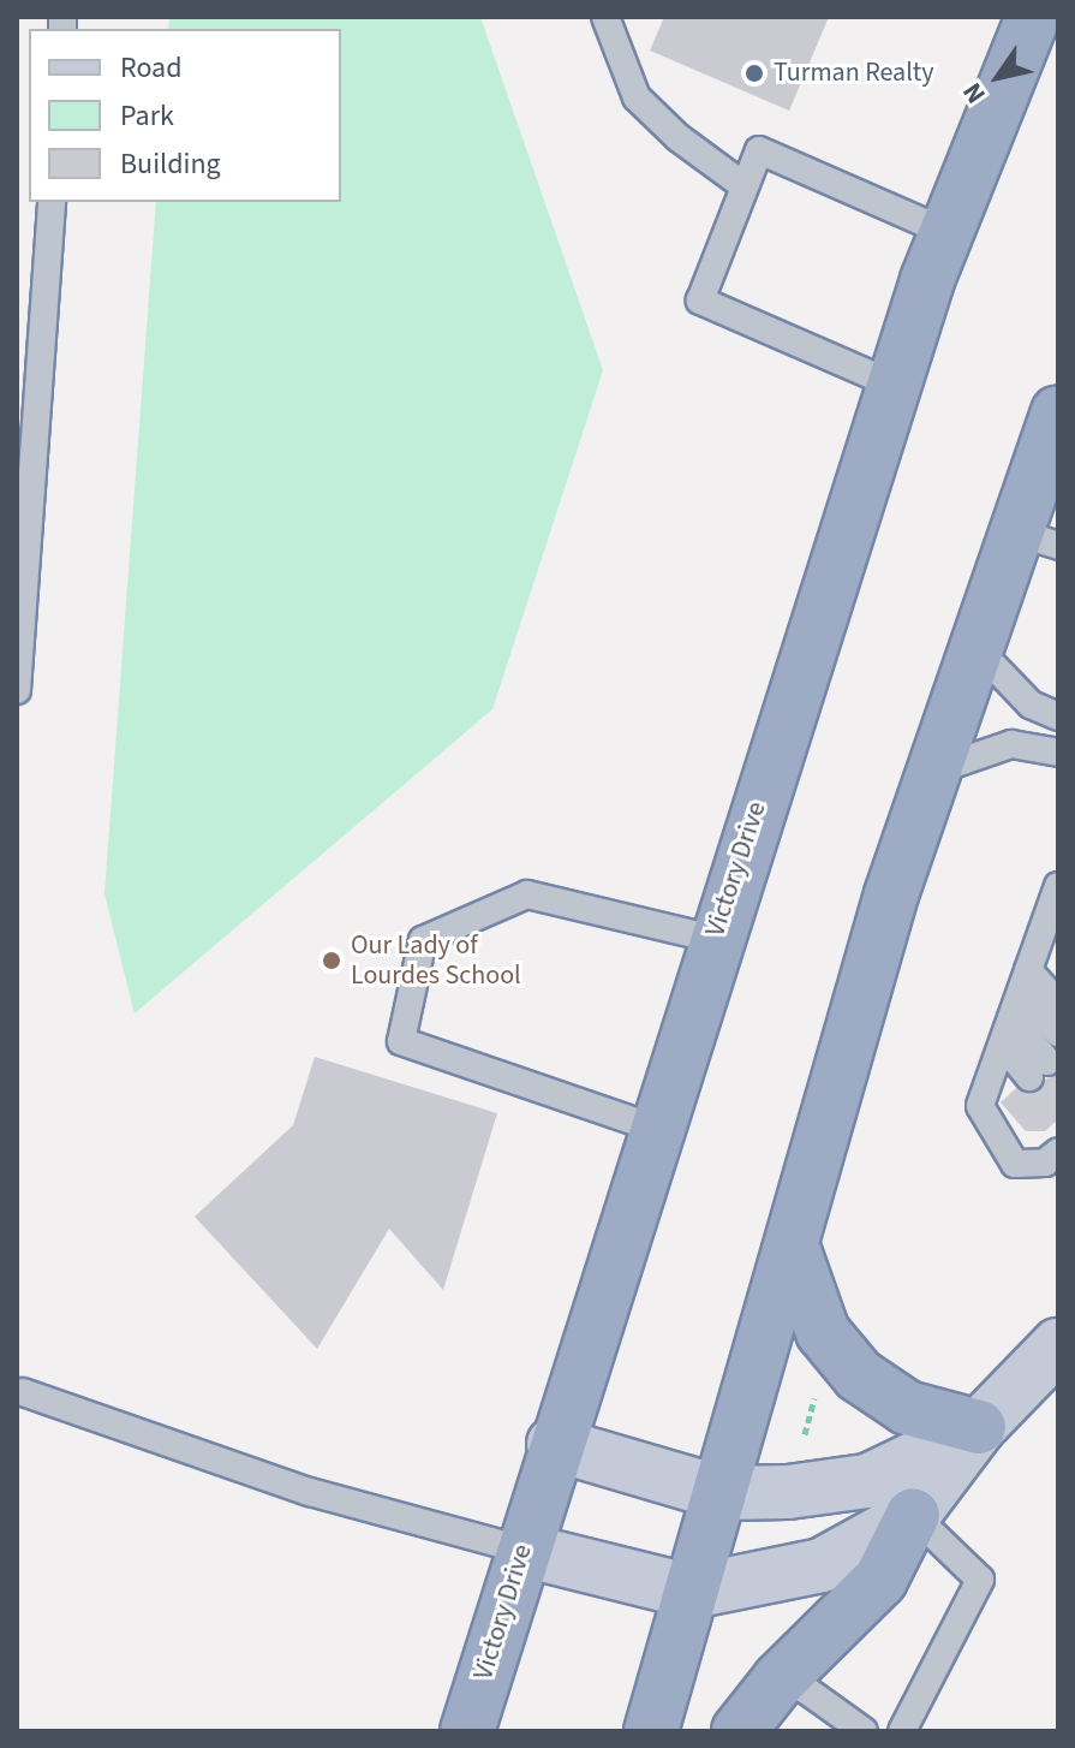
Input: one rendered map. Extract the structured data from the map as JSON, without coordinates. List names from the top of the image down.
{
  "streets": {
    "highway": ["Victory Drive"]
  },
  "places": ["Turman Realty", "Our Lady of Lourdes School"],
  "legend": ["Road", "Park", "Building"],
  "north": "bottom left"
}
